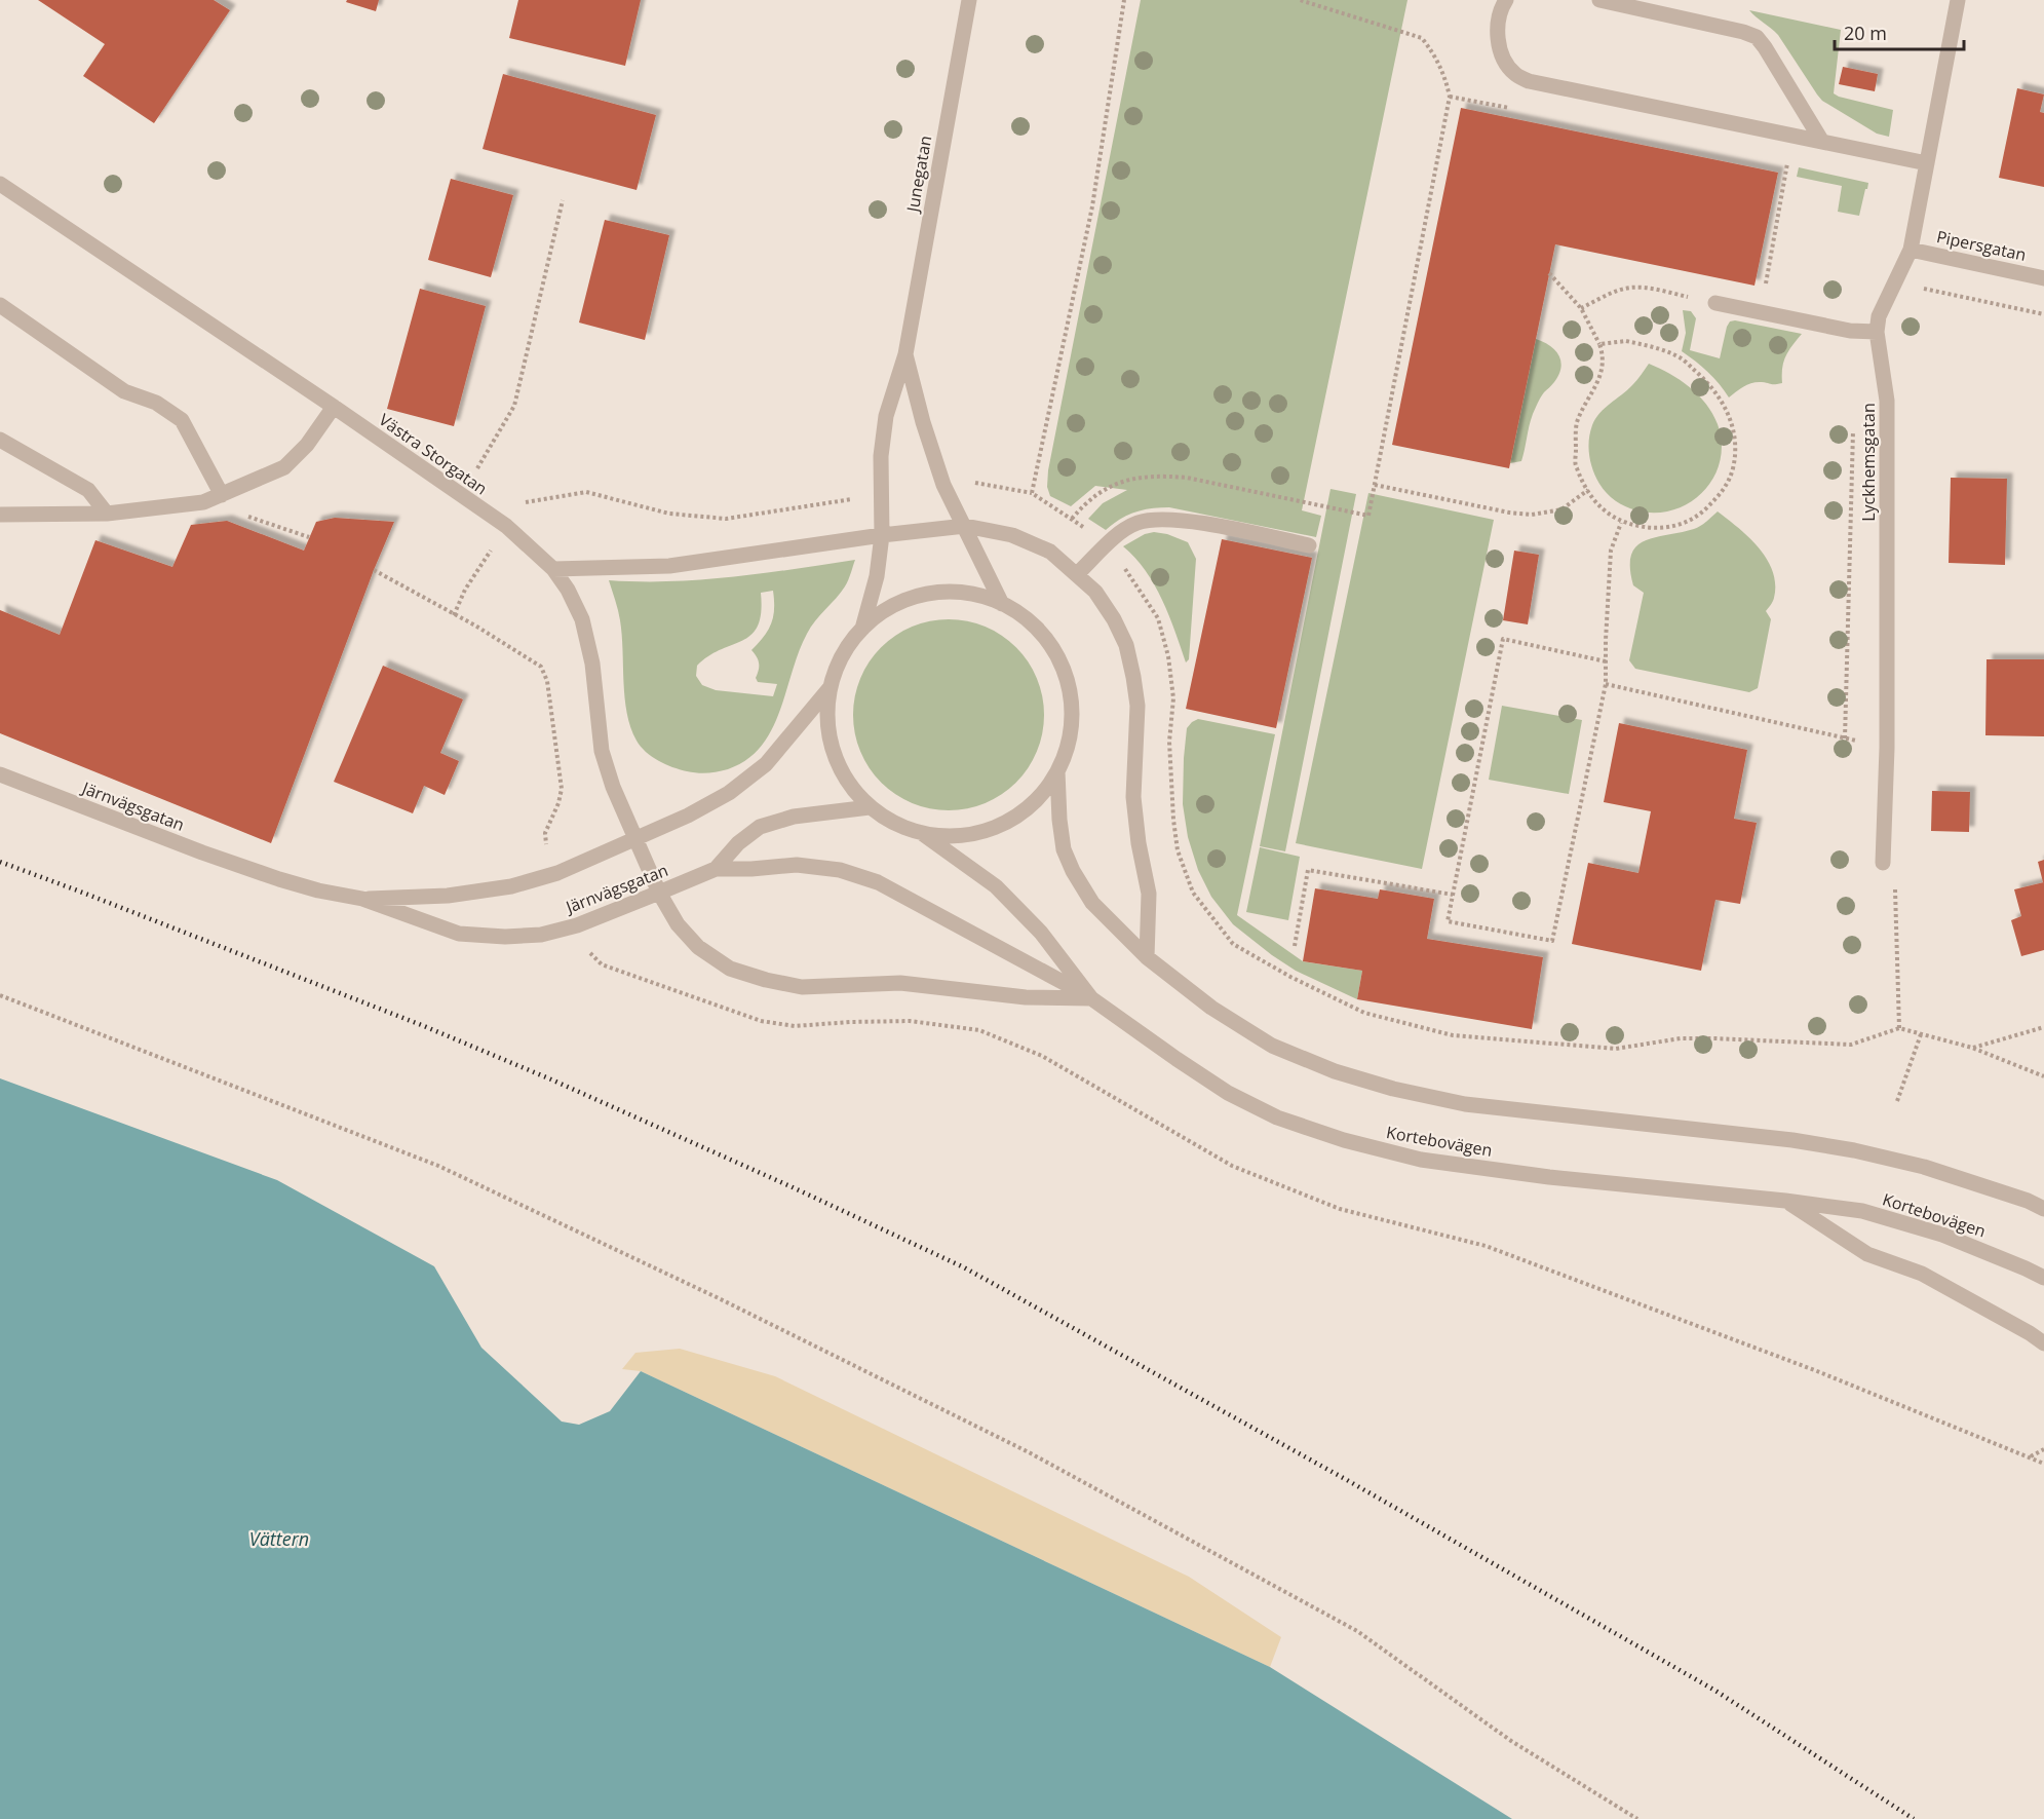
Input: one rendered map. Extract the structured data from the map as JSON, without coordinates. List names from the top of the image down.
{
  "streets": {
    "street": [
      "Junegatan",
      "Pipersgatan",
      "Västra Storgatan",
      "Lyckhemsgatan",
      "Järnvägsgatan",
      "Kortebovägen"
    ]
  },
  "crossings": [
    ["Pipersgatan", "Lyckhemsgatan"],
    ["Västra Storgatan", "Järnvägsgatan"],
    ["Västra Storgatan", "Kortebovägen"]
  ],
  "water": ["Vättern"],
  "scale_bar": "20 m"
}
